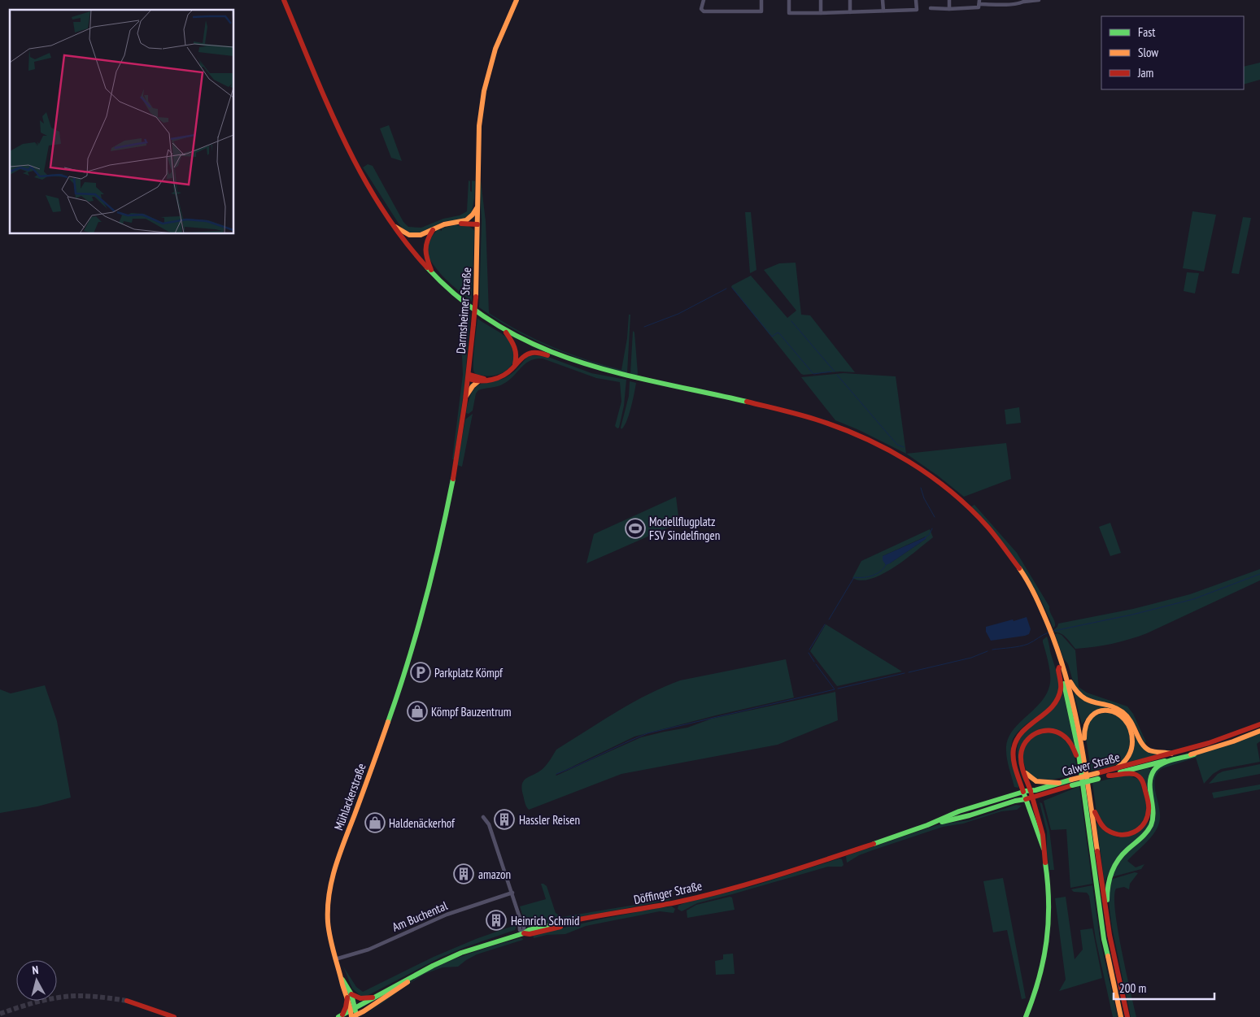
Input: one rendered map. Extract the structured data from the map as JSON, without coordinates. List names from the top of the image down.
{
  "streets": {
    "main road": [
      "Darmsheimer Straße",
      "Calwer Straße",
      "Mühlackerstraße",
      "Döffinger Straße"
    ],
    "street": ["Am Buchental"]
  },
  "crossings": [
    ["Darmsheimer Straße", "Mühlackerstraße"],
    ["Calwer Straße", "Döffinger Straße"],
    ["Mühlackerstraße", "Döffinger Straße"],
    ["Mühlackerstraße", "Am Buchental"]
  ],
  "places": {
    "sports": ["Modellflugplatz FSV Sindelfingen"],
    "parking": ["Parkplatz Kömpf"],
    "shop": ["Kömpf Bauzentrum", "Haldenäckerhof"],
    "building": ["Hassler Reisen", "amazon", "Heinrich Schmid"]
  },
  "legend": ["Fast", "Slow", "Jam"],
  "scale_bar": "200 m",
  "north": "top"
}
